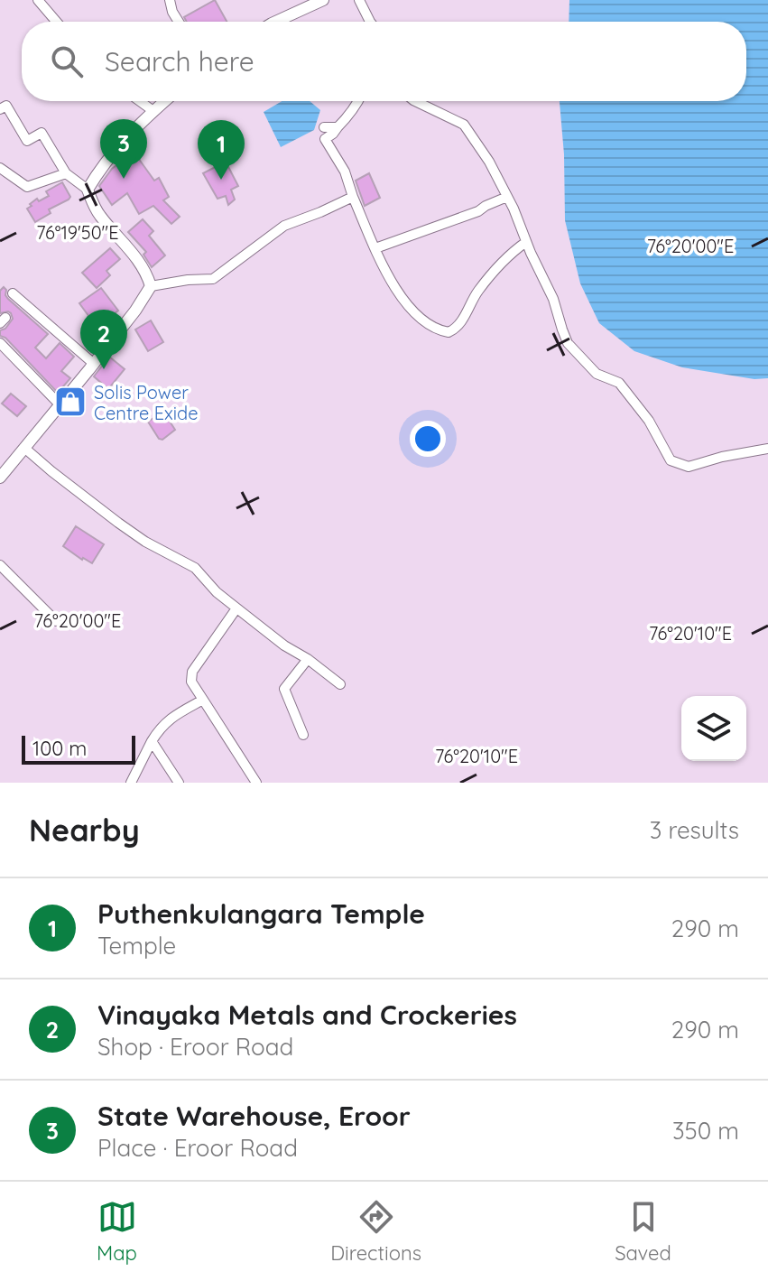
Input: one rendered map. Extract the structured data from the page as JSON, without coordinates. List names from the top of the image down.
{
  "places": {
    "shop": ["Solis Power Centre Exide"]
  },
  "scale_bar": "100 m",
  "page": {
    "search": "Search here",
    "pins": ["3", "1", "2"],
    "scale": "100 m",
    "heading": ["Nearby", "3 results"],
    "list": [
      {
        "mark": "1",
        "name": "Puthenkulangara Temple",
        "note": "Temple",
        "value": "290 m"
      },
      {
        "mark": "2",
        "name": "Vinayaka Metals and Crockeries",
        "note": "Shop · Eroor Road",
        "value": "290 m"
      },
      {
        "mark": "3",
        "name": "State Warehouse, Eroor",
        "note": "Place · Eroor Road",
        "value": "350 m"
      }
    ],
    "nav": ["Map", "Directions", "Saved"]
  },
  "coordinates": ["76°19'50\"E", "76°20'00\"E", "76°20'10\"E"]
}
